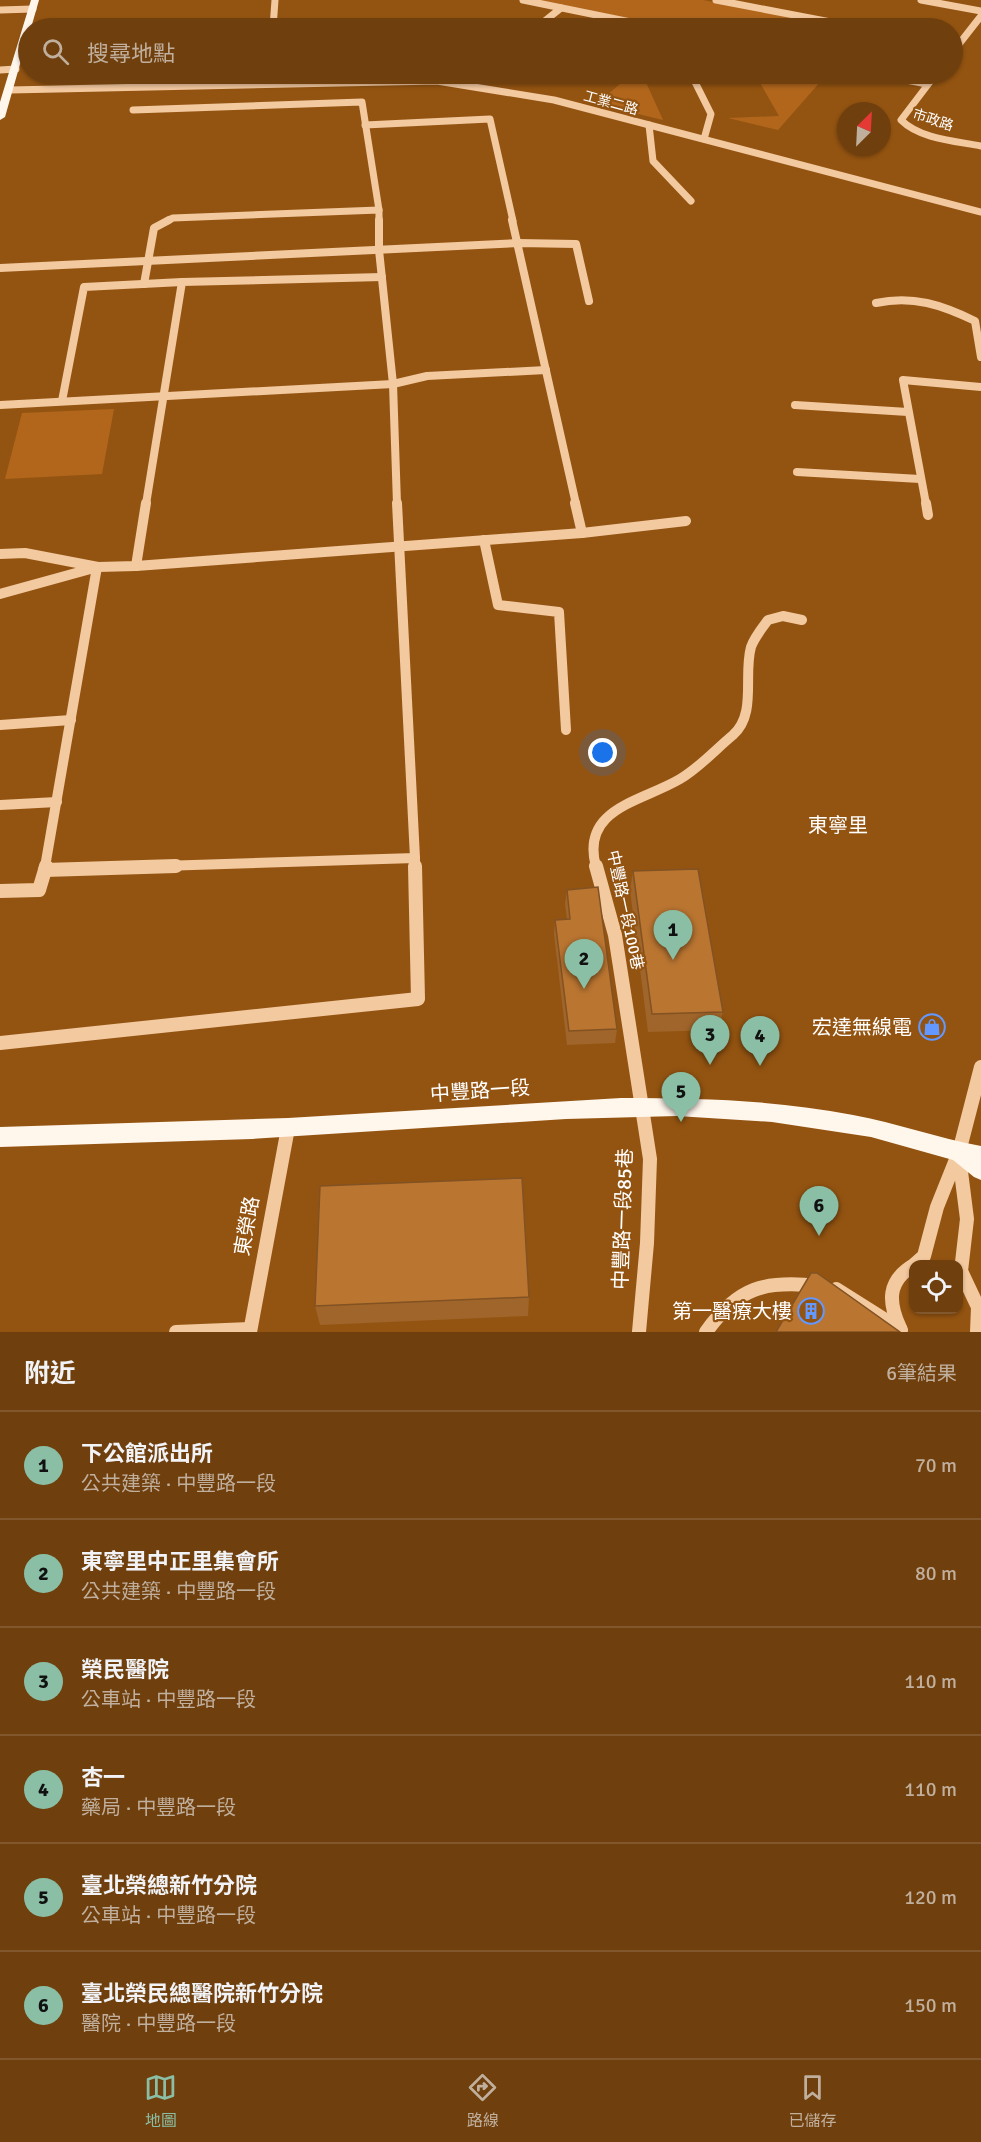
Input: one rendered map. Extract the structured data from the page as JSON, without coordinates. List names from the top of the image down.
{
  "streets": {
    "main road": ["中豐路一段"],
    "street": [
      "工業二路",
      "市政路",
      "中豐路一段100巷",
      "中豐路一段85巷",
      "東榮路"
    ]
  },
  "crossings": [
    ["中豐路一段100巷", "中豐路一段"],
    ["中豐路一段100巷", "中豐路一段85巷"],
    ["中豐路一段", "中豐路一段85巷"],
    ["中豐路一段", "東榮路"]
  ],
  "districts": ["東寧里"],
  "places": {
    "shop": ["宏達無線電"],
    "building": ["第一醫療大樓"]
  },
  "north": "top right",
  "page": {
    "search": "搜尋地點",
    "pins": [
      "1",
      "2",
      "3",
      "4",
      "5",
      "6"
    ],
    "heading": ["附近", "6筆結果"],
    "list": [
      {
        "mark": "1",
        "name": "下公館派出所",
        "note": "公共建築 · 中豐路一段",
        "value": "70 m"
      },
      {
        "mark": "2",
        "name": "東寧里中正里集會所",
        "note": "公共建築 · 中豐路一段",
        "value": "80 m"
      },
      {
        "mark": "3",
        "name": "榮民醫院",
        "note": "公車站 · 中豐路一段",
        "value": "110 m"
      },
      {
        "mark": "4",
        "name": "杏一",
        "note": "藥局 · 中豐路一段",
        "value": "110 m"
      },
      {
        "mark": "5",
        "name": "臺北榮總新竹分院",
        "note": "公車站 · 中豐路一段",
        "value": "120 m"
      },
      {
        "mark": "6",
        "name": "臺北榮民總醫院新竹分院",
        "note": "醫院 · 中豐路一段",
        "value": "150 m"
      }
    ],
    "nav": ["地圖", "路線", "已儲存"]
  }
}
